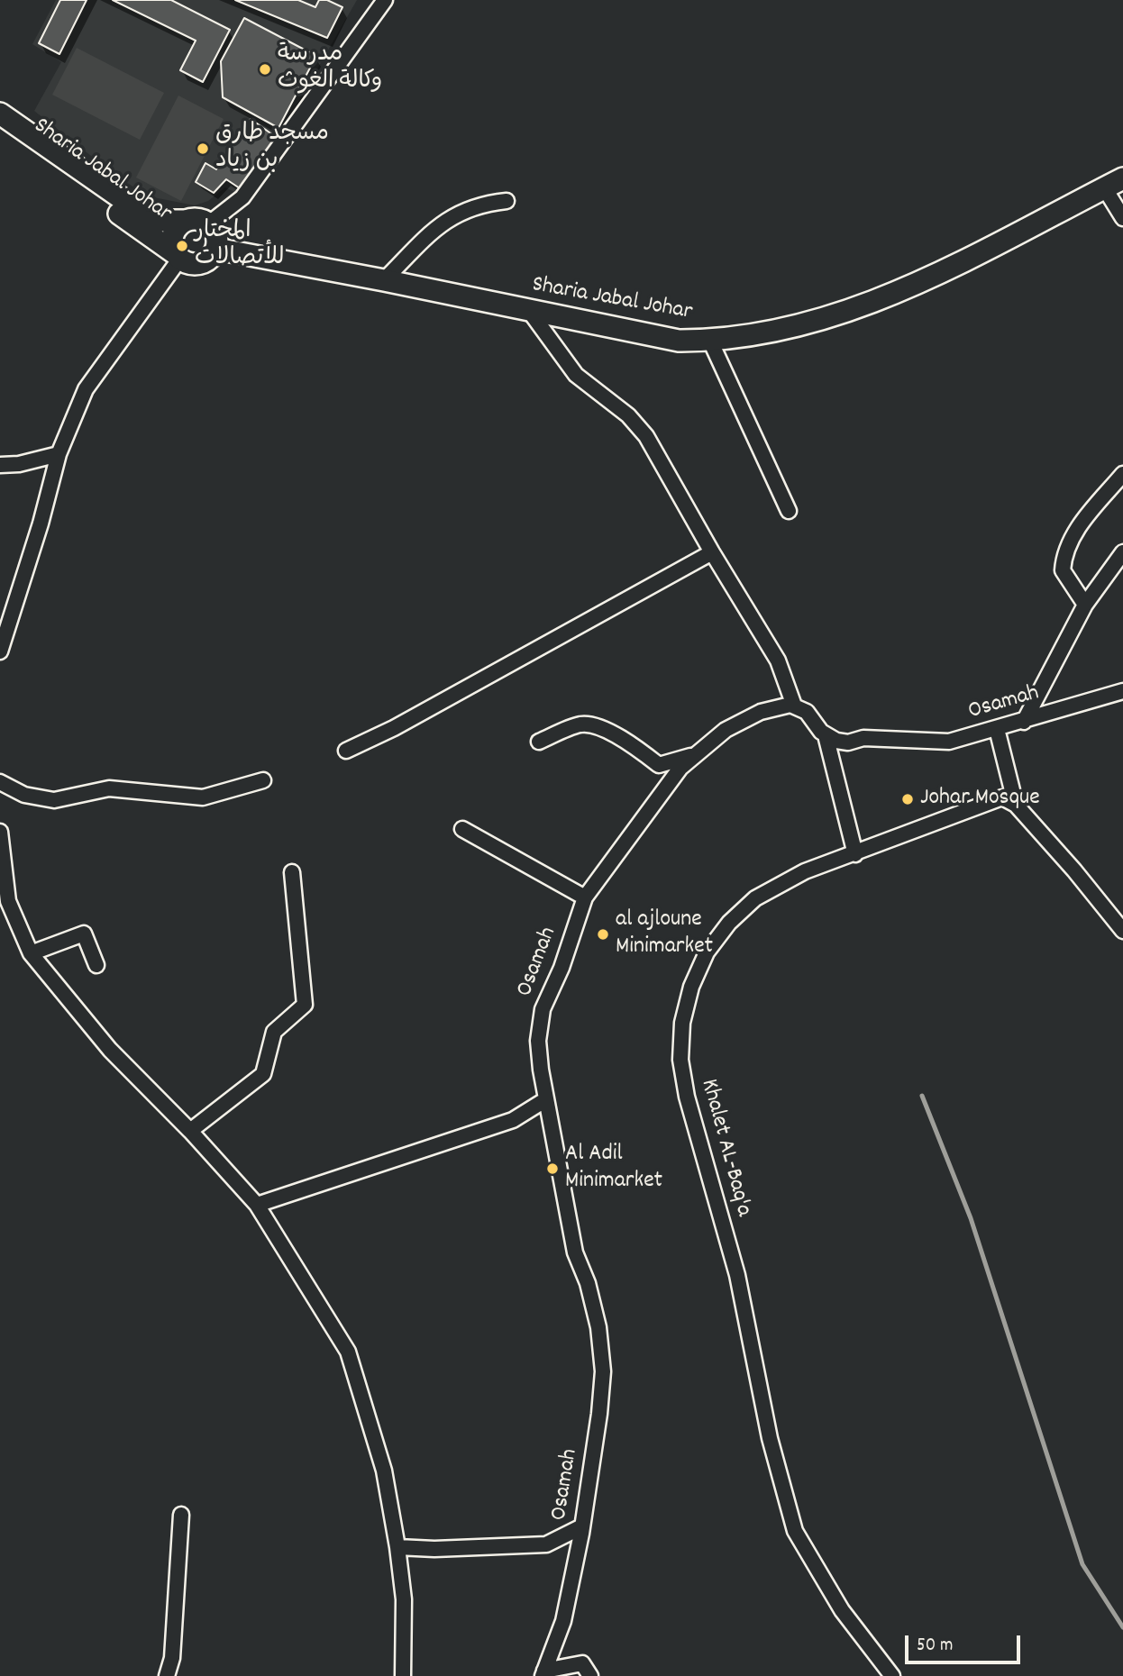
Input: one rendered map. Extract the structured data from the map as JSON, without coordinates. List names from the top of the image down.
{
  "streets": {
    "street": ["Sharia Jabal Johar", "Osamah", "Khalet AL-Baq'a"]
  },
  "places": [
    "مدرسة وكالة الغوث",
    "مسجد طارق بن زياد",
    "المختار للأتصالات",
    "Johar Mosque",
    "al ajloune Minimarket",
    "Al Adil Minimarket"
  ],
  "scale_bar": "50 m"
}
